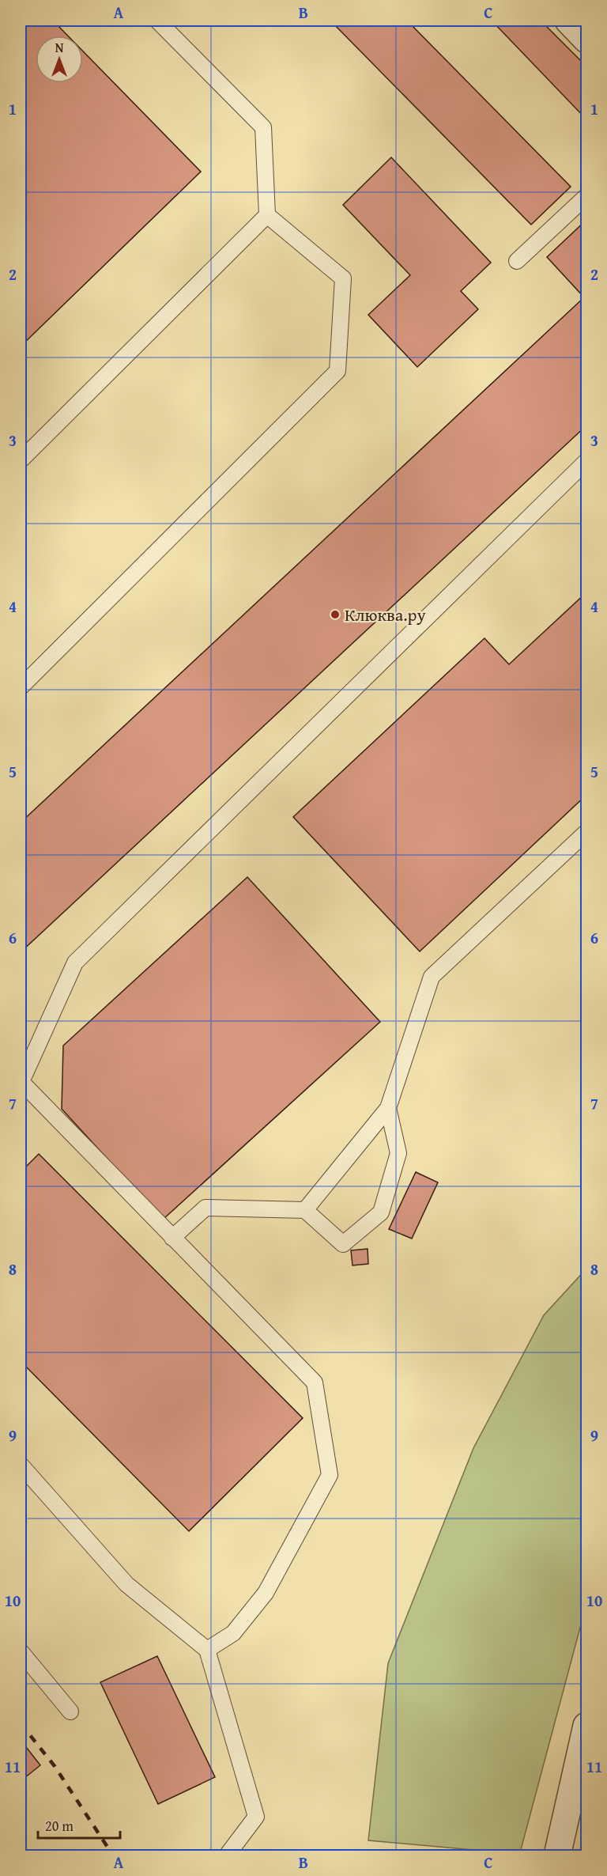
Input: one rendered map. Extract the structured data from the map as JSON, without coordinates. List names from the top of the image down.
{
  "places": ["Клюква.ру"],
  "scale_bar": "20 m",
  "north": "top",
  "grid": {
    "columns": ["A", "B", "C"],
    "rows": [
      "1",
      "2",
      "3",
      "4",
      "5",
      "6",
      "7",
      "8",
      "9",
      "10",
      "11"
    ]
  }
}
